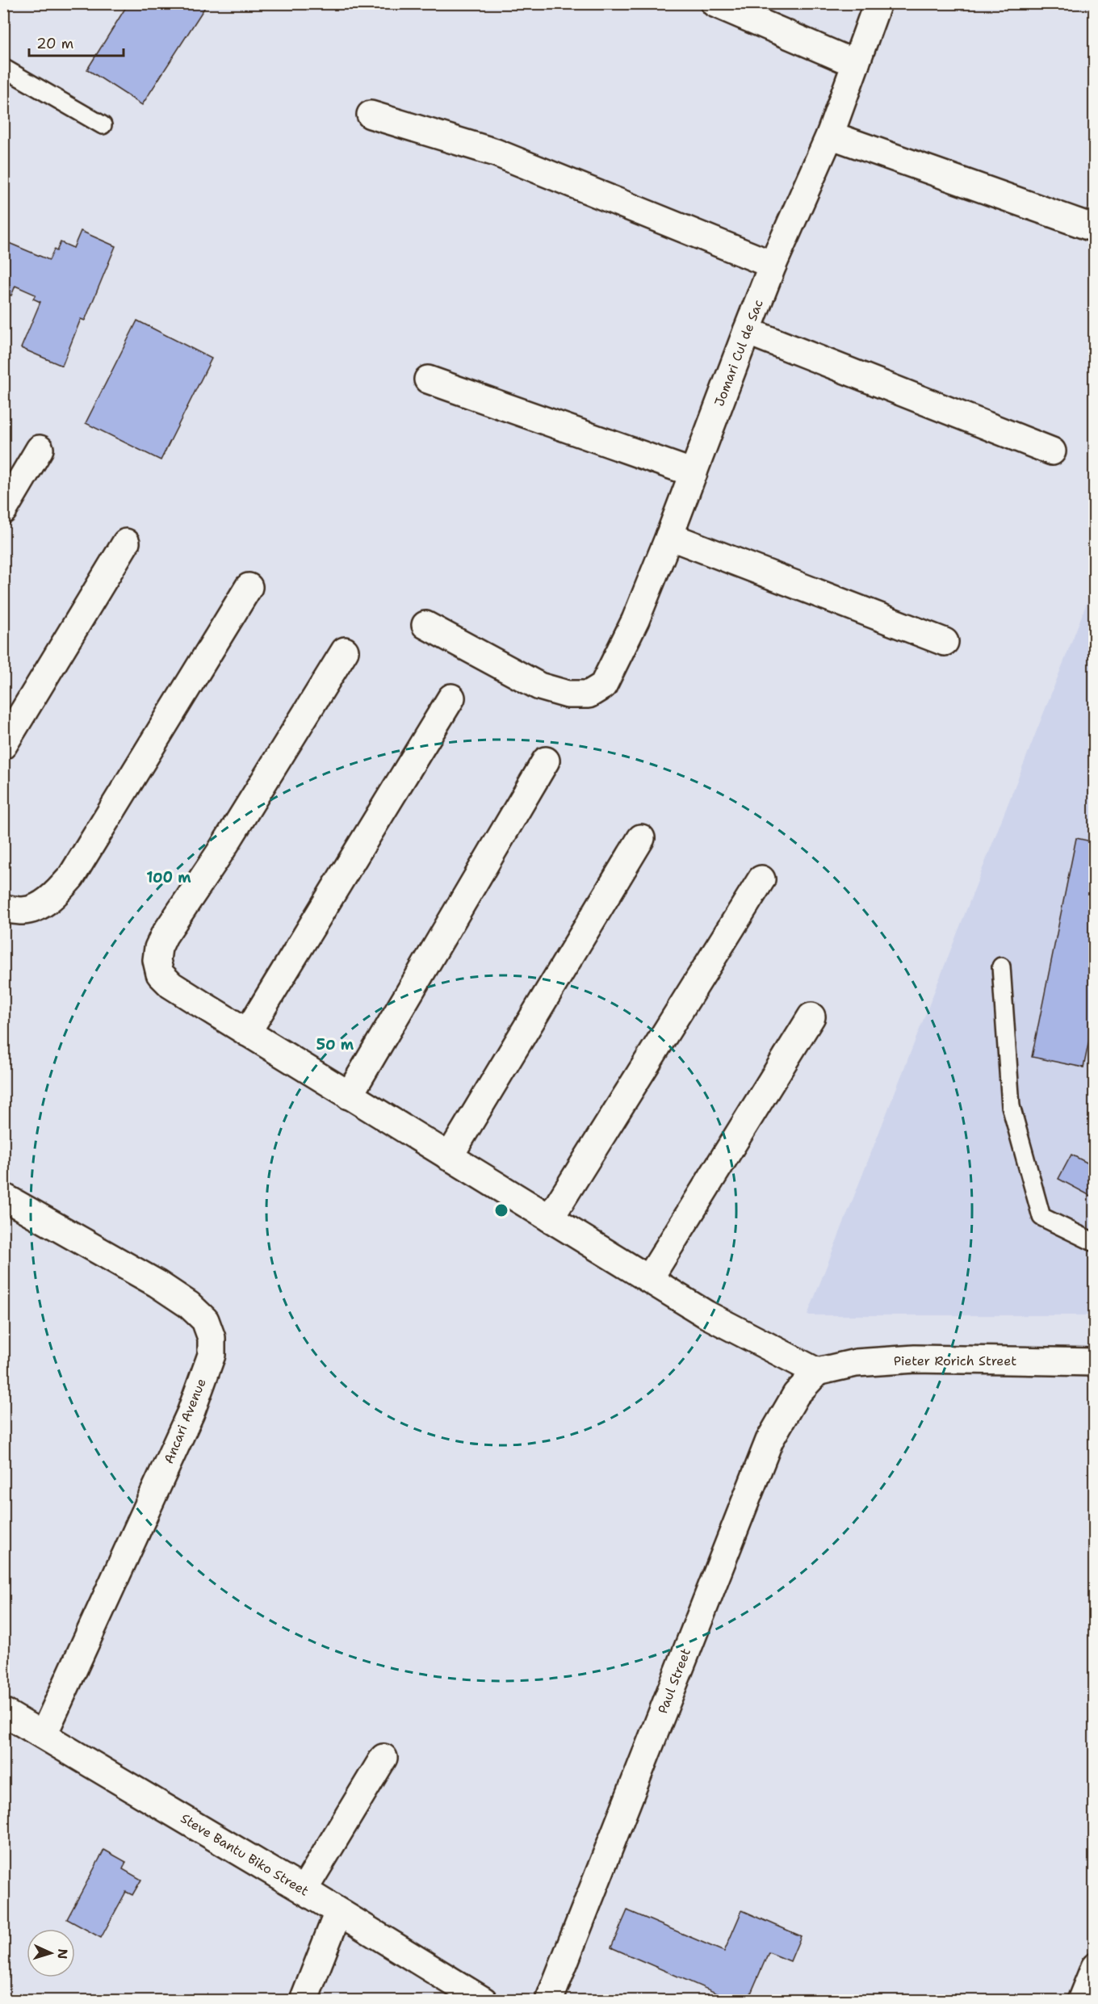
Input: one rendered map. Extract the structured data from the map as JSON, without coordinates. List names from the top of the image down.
{
  "streets": {
    "street": [
      "Jomari Cul de Sac",
      "Pieter Rorich Street",
      "Ancari Avenue",
      "Paul Street",
      "Steve Bantu Biko Street"
    ]
  },
  "crossings": [
    ["Pieter Rorich Street", "Paul Street"],
    ["Ancari Avenue", "Steve Bantu Biko Street"]
  ],
  "scale_bar": "20 m",
  "north": "right",
  "rings": ["100 m", "50 m"]
}
